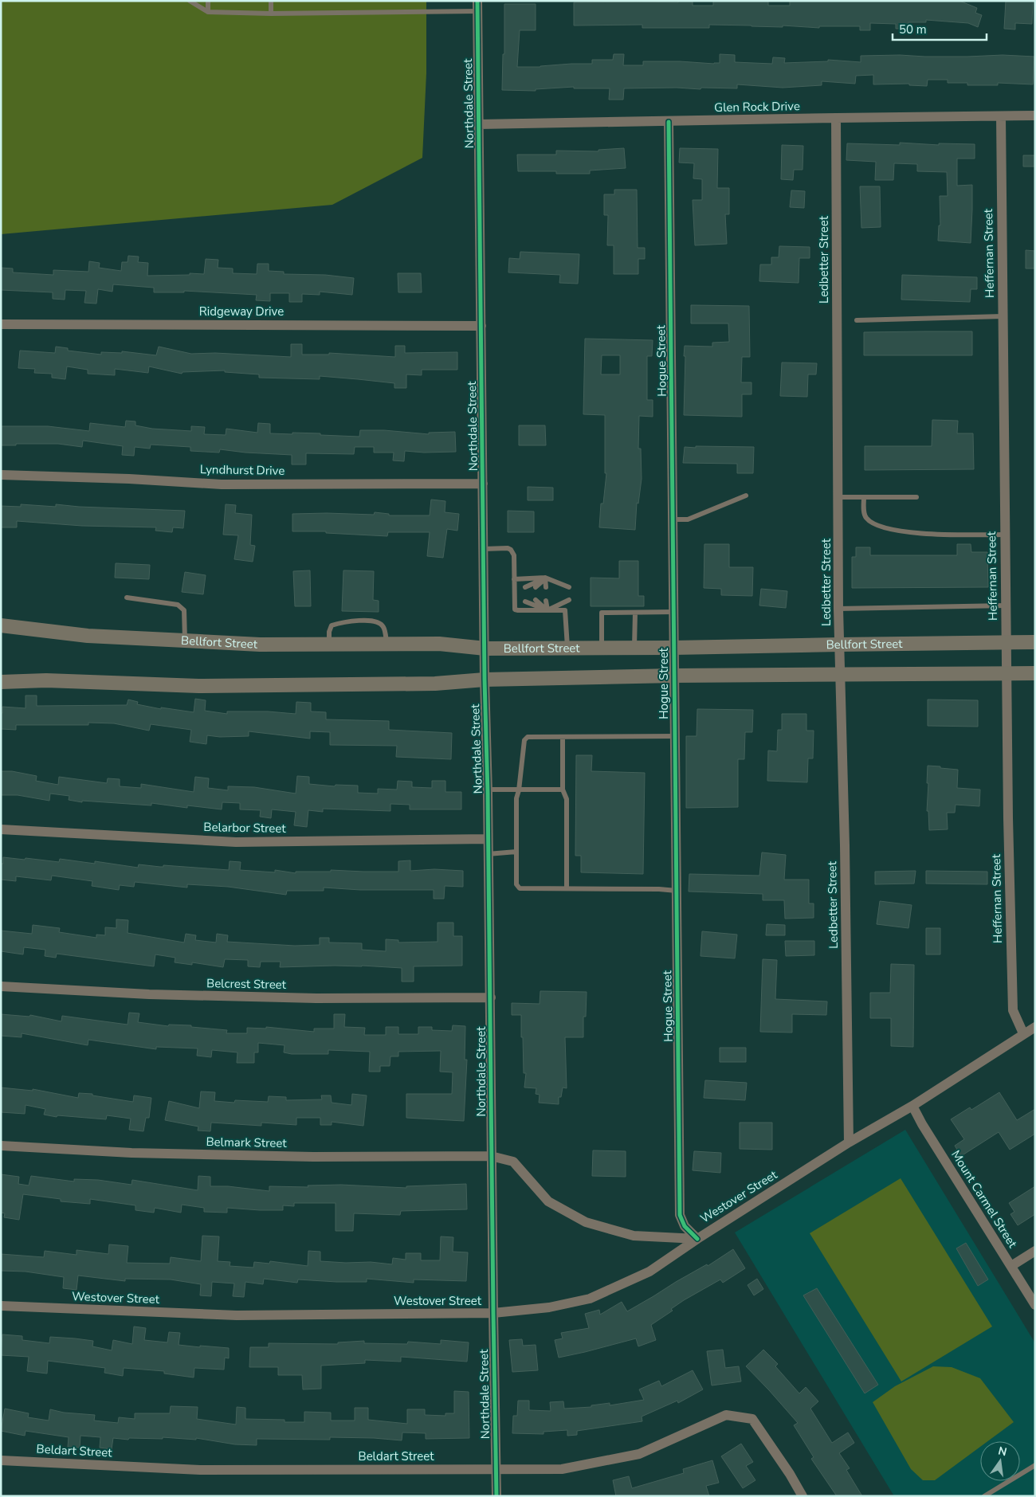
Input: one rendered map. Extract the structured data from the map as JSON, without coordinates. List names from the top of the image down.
{
  "streets": {
    "main road": ["Bellfort Street"],
    "street": [
      "Northdale Street",
      "Glen Rock Drive",
      "Heffernan Street",
      "Ledbetter Street",
      "Ridgeway Drive",
      "Hogue Street",
      "Lyndhurst Drive",
      "Belarbor Street",
      "Belcrest Street",
      "Belmark Street",
      "Westover Street",
      "Mount Carmel Street",
      "Beldart Street"
    ]
  },
  "crossings": [
    ["Northdale Street", "Glen Rock Drive"],
    ["Northdale Street", "Ridgeway Drive"],
    ["Northdale Street", "Lyndhurst Drive"],
    ["Northdale Street", "Bellfort Street"],
    ["Northdale Street", "Belarbor Street"],
    ["Northdale Street", "Belcrest Street"],
    ["Northdale Street", "Belmark Street"],
    ["Northdale Street", "Westover Street"],
    ["Northdale Street", "Beldart Street"],
    ["Glen Rock Drive", "Heffernan Street"],
    ["Glen Rock Drive", "Ledbetter Street"],
    ["Glen Rock Drive", "Hogue Street"],
    ["Heffernan Street", "Bellfort Street"],
    ["Heffernan Street", "Westover Street"],
    ["Ledbetter Street", "Bellfort Street"],
    ["Ledbetter Street", "Westover Street"],
    ["Hogue Street", "Bellfort Street"],
    ["Hogue Street", "Westover Street"],
    ["Westover Street", "Mount Carmel Street"]
  ],
  "scale_bar": "50 m",
  "north": "top"
}
